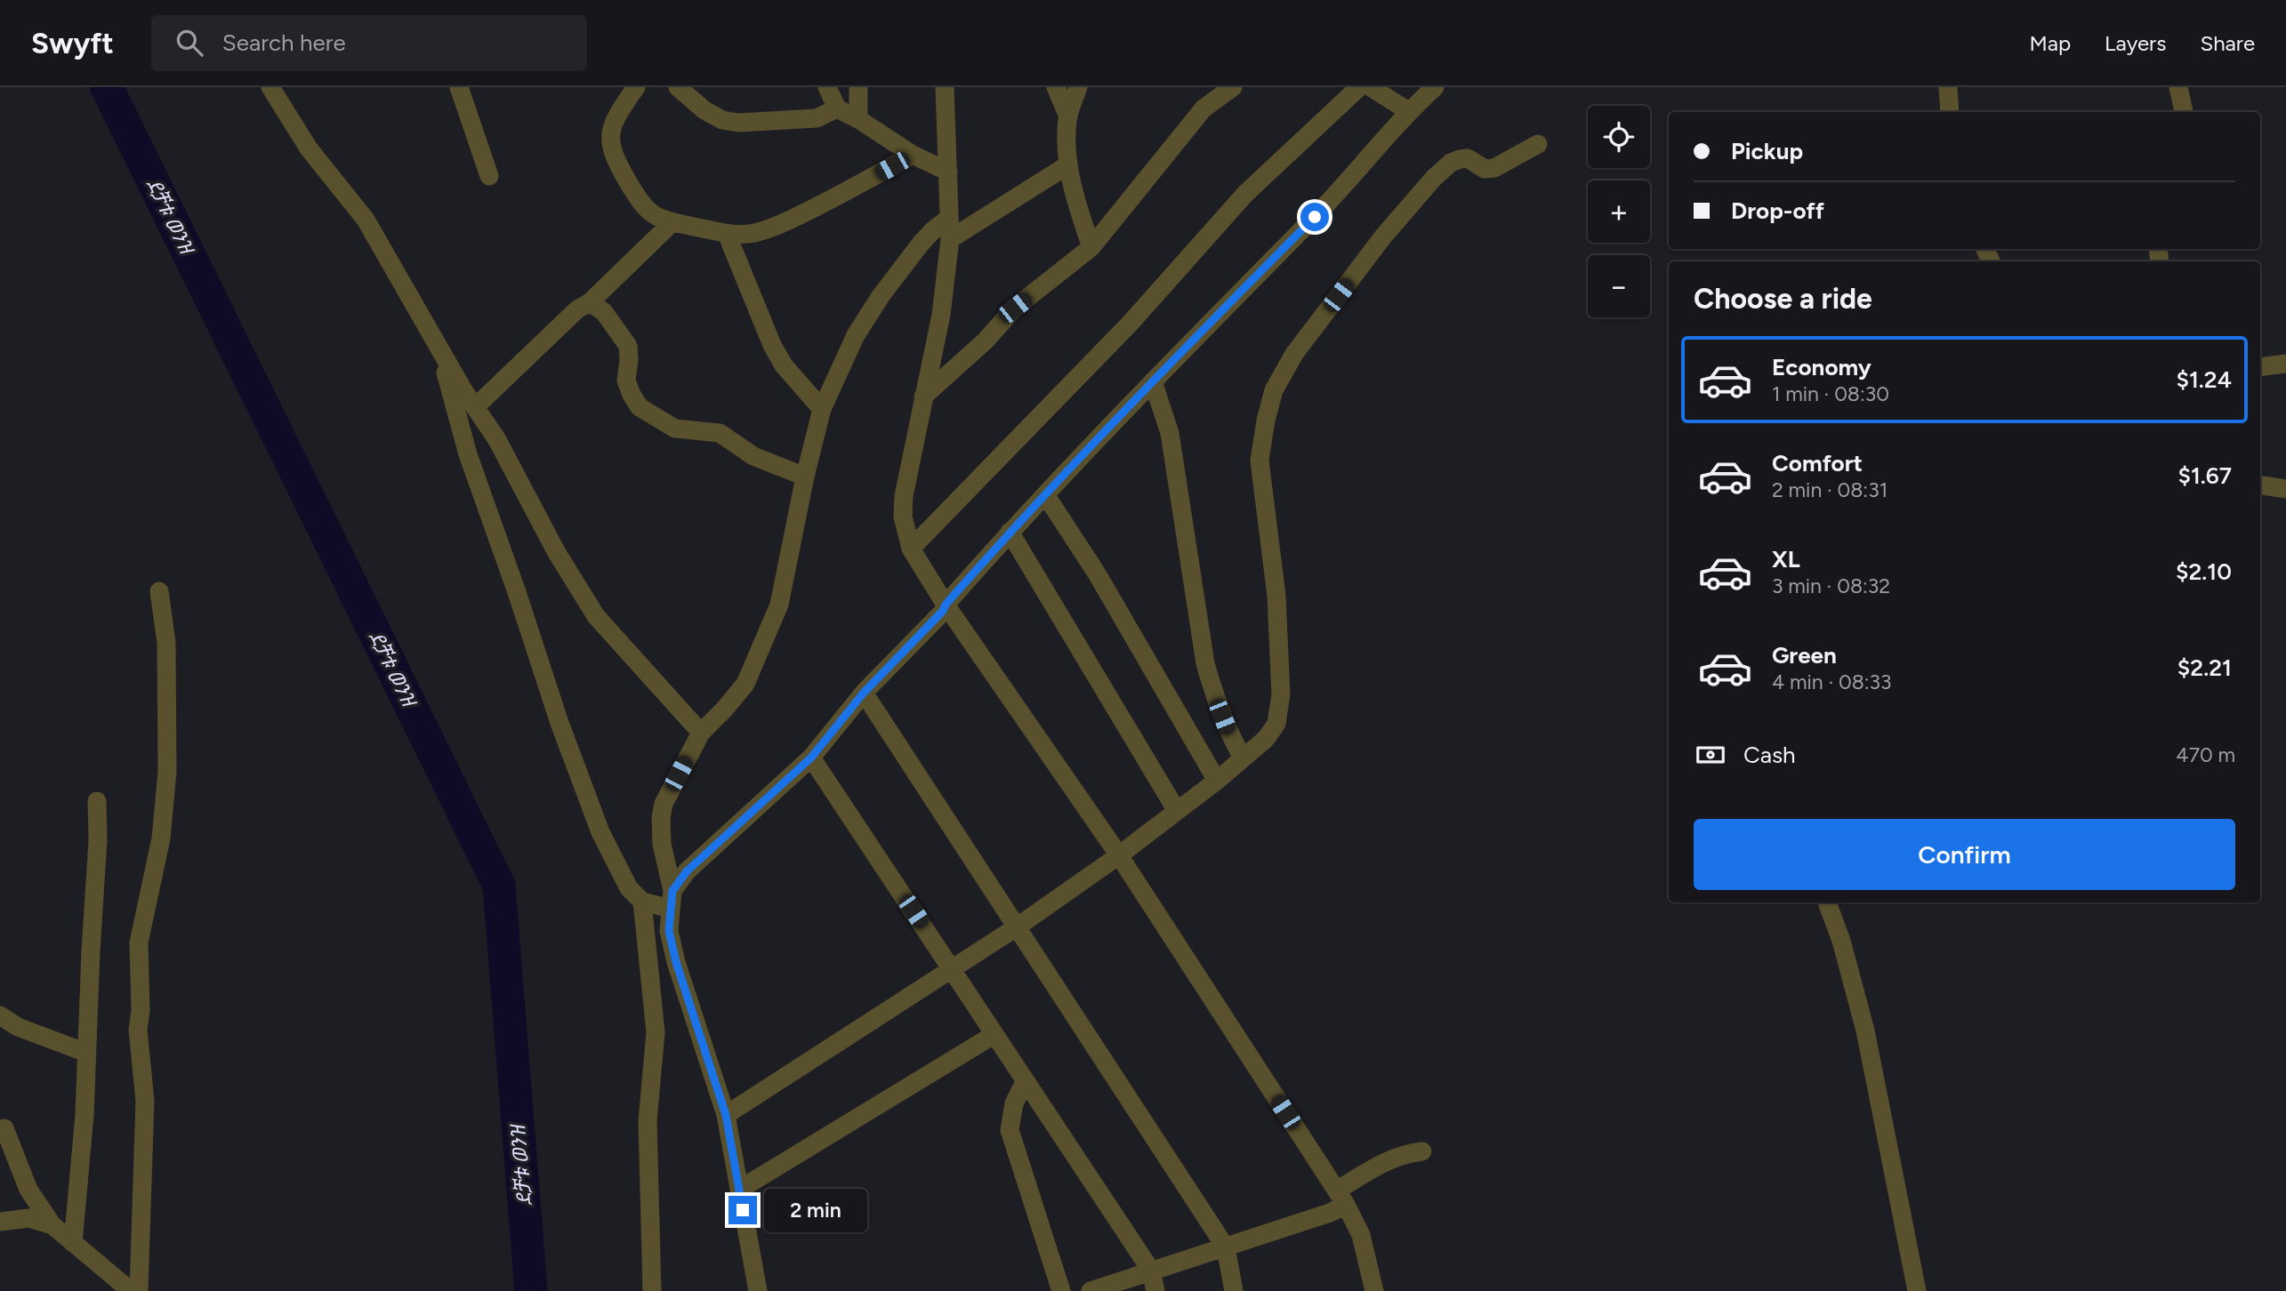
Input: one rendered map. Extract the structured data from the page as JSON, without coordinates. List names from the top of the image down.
{
  "water": ["ደቻቱ ወንዝ"],
  "page": {
    "header": "Swyft",
    "search": "Search here",
    "nav": ["Map", "Layers", "Share"],
    "map_buttons": ["+", "−"],
    "banner": ["Pickup", "Drop-off"],
    "heading": "Choose a ride",
    "list": [
      {
        "name": "Economy",
        "note": "1 min · 08:30",
        "value": "$1.24"
      },
      {
        "name": "Comfort",
        "note": "2 min · 08:31",
        "value": "$1.67"
      },
      {
        "name": "XL",
        "note": "3 min · 08:32",
        "value": "$2.10"
      },
      {
        "name": "Green",
        "note": "4 min · 08:33",
        "value": "$2.21"
      }
    ],
    "pay": ["Cash", "470 m"],
    "buttons": "Confirm",
    "bubble": "2 min"
  }
}
